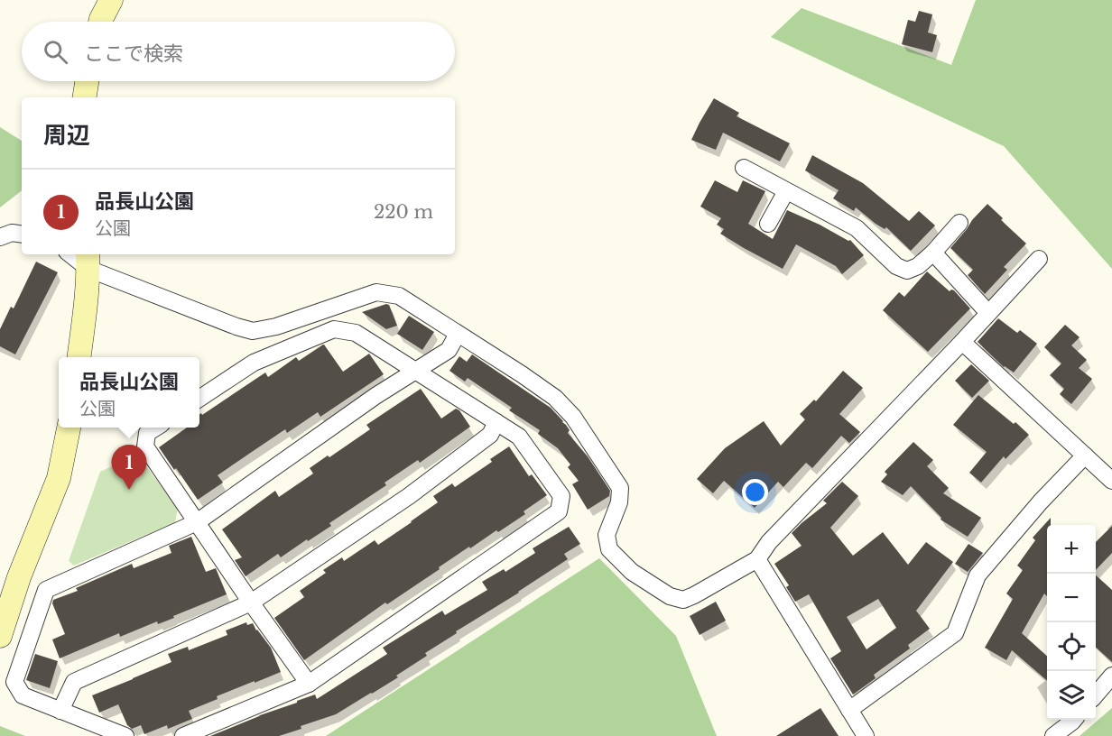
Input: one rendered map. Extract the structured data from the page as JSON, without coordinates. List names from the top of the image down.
{
  "page": {
    "search": "ここで検索",
    "heading": "周辺",
    "list": [
      {
        "mark": "1",
        "name": "品長山公園",
        "note": "公園",
        "value": "220 m"
      }
    ],
    "popup": ["品長山公園", "公園"],
    "pins": "1",
    "map_buttons": ["+", "−"]
  }
}
